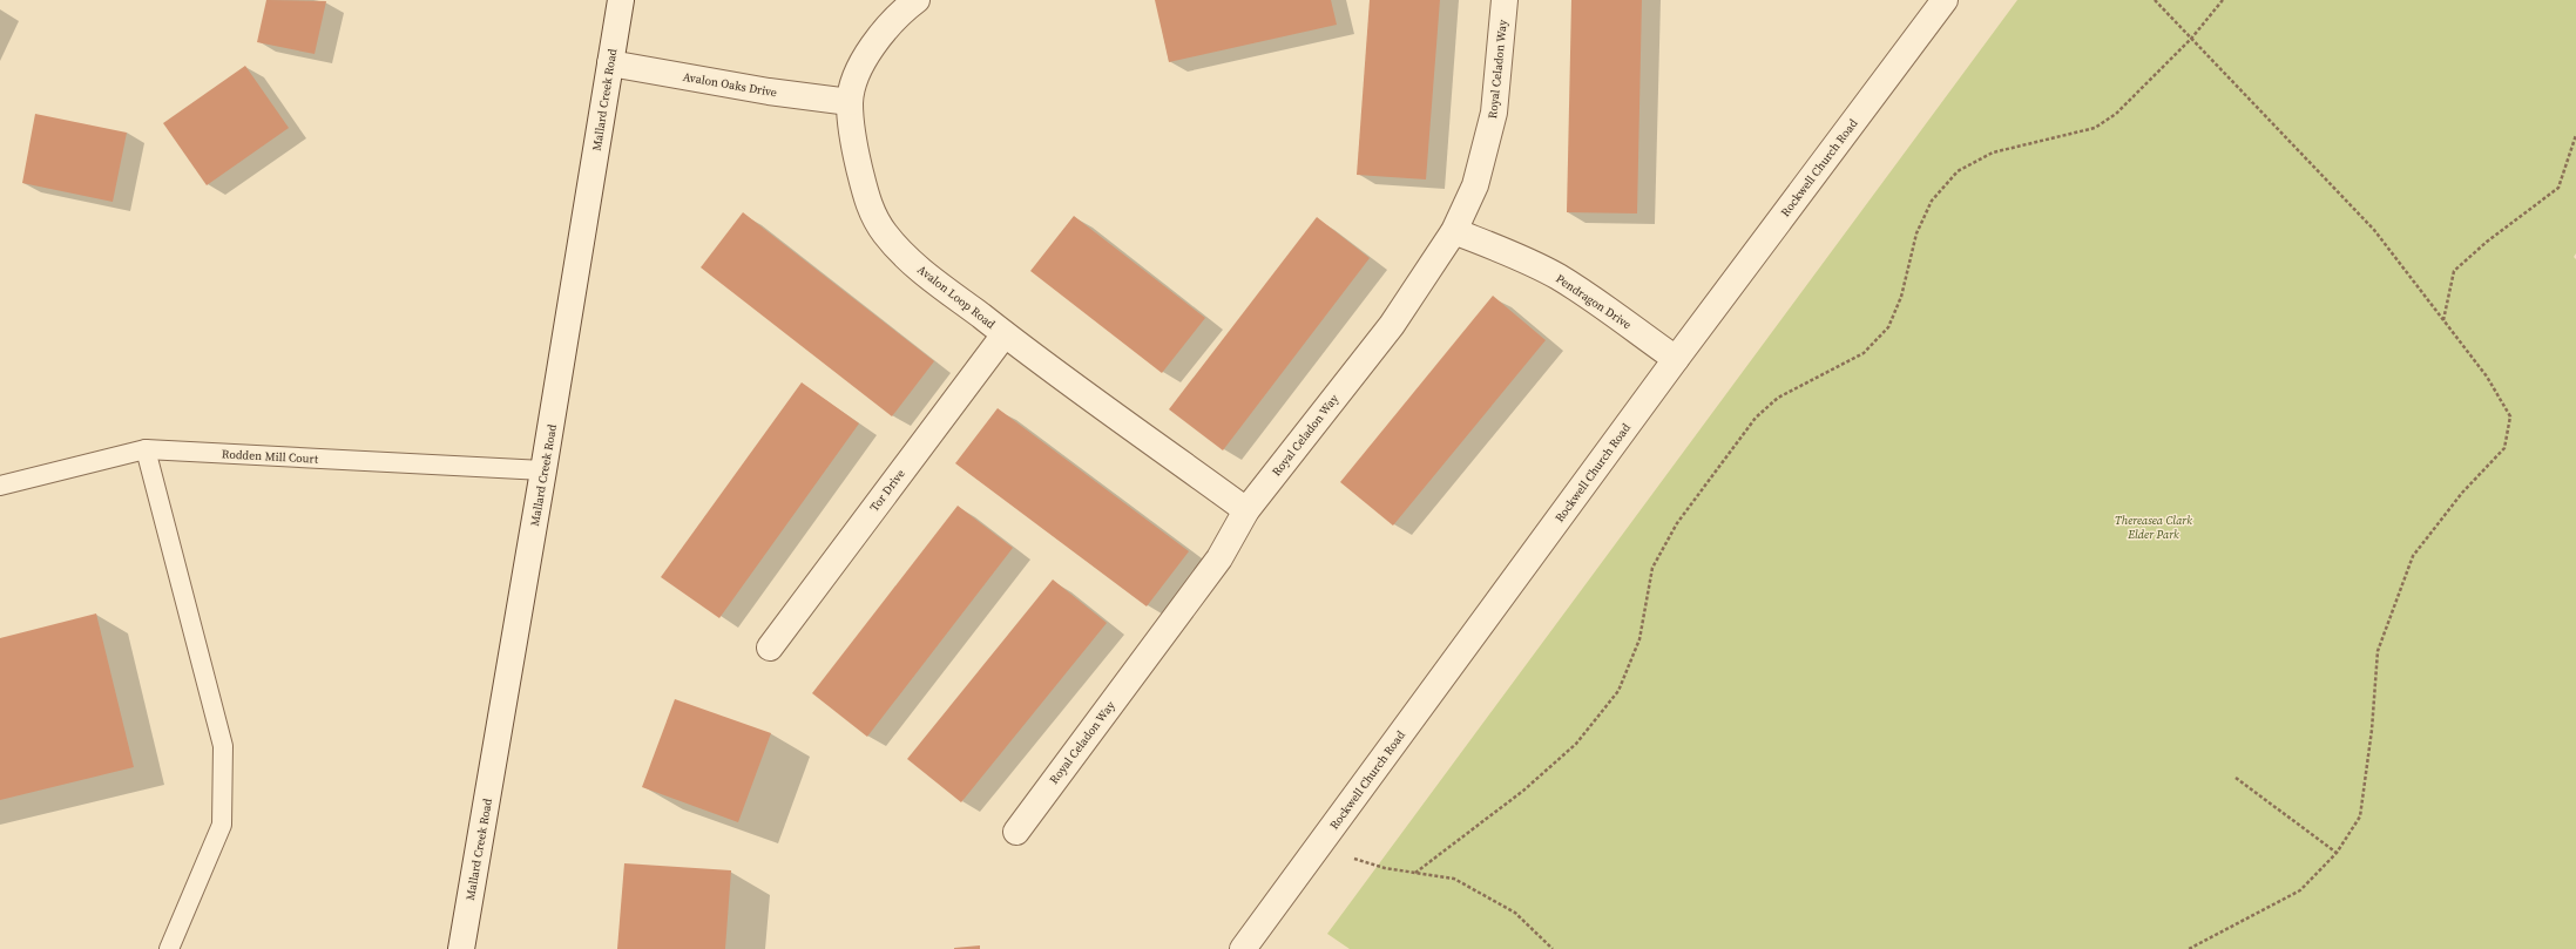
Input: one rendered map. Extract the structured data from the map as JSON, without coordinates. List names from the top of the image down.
{
  "streets": {
    "street": [
      "Royal Celadon Way",
      "Avalon Oaks Drive",
      "Mallard Creek Road",
      "Rockwell Church Road",
      "Avalon Loop Road",
      "Pendragon Drive",
      "Tor Drive"
    ],
    "lane": ["Rodden Mill Court"]
  },
  "crossings": [
    ["Royal Celadon Way", "Avalon Loop Road"],
    ["Royal Celadon Way", "Pendragon Drive"],
    ["Avalon Oaks Drive", "Mallard Creek Road"],
    ["Avalon Oaks Drive", "Avalon Loop Road"],
    ["Mallard Creek Road", "Rodden Mill Court"],
    ["Rockwell Church Road", "Pendragon Drive"],
    ["Avalon Loop Road", "Tor Drive"]
  ],
  "parks": ["Thereasea Clark Elder Park"]
}
